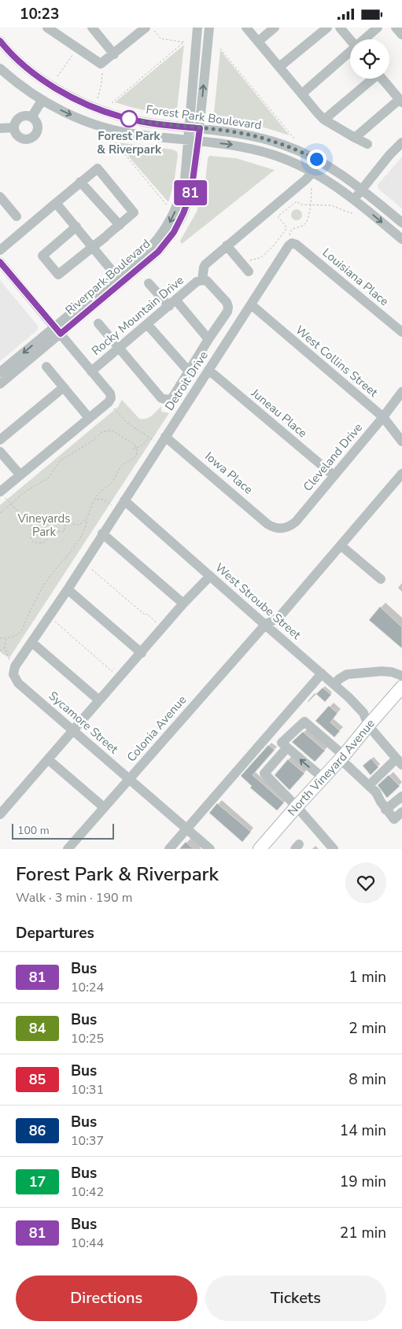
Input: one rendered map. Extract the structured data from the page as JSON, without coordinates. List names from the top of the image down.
{
  "streets": {
    "main road": ["North Vineyard Avenue"],
    "street": [
      "Forest Park Boulevard",
      "Riverpark Boulevard",
      "Louisiana Place",
      "Rocky Mountain Drive",
      "West Collins Street",
      "Detroit Drive",
      "Juneau Place",
      "Cleveland Drive",
      "Iowa Place",
      "West Stroube Street",
      "Sycamore Street",
      "Colonia Avenue"
    ]
  },
  "crossings": [
    ["Forest Park Boulevard", "Riverpark Boulevard"],
    ["Louisiana Place", "Detroit Drive"],
    ["West Collins Street", "Detroit Drive"],
    ["West Collins Street", "Cleveland Drive"],
    ["Detroit Drive", "Juneau Place"],
    ["Detroit Drive", "Iowa Place"],
    ["Detroit Drive", "West Stroube Street"],
    ["Detroit Drive", "Sycamore Street"],
    ["Juneau Place", "Cleveland Drive"],
    ["Cleveland Drive", "Iowa Place"],
    ["West Stroube Street", "Colonia Avenue"],
    ["West Stroube Street", "North Vineyard Avenue"],
    ["Sycamore Street", "Colonia Avenue"]
  ],
  "parks": ["Vineyards Park"],
  "places": ["Forest Park & Riverpark"],
  "lines": ["bus line 81"],
  "scale_bar": "100 m",
  "page": {
    "status": "10:23",
    "on_map": "81",
    "scale": "100 m",
    "heading": [
      ["Forest Park & Riverpark", "Walk · 3 min · 190 m"],
      "Departures"
    ],
    "list": [
      {
        "mark": "81",
        "name": "Bus",
        "note": "10:24",
        "value": "1 min"
      },
      {
        "mark": "84",
        "name": "Bus",
        "note": "10:25",
        "value": "2 min"
      },
      {
        "mark": "85",
        "name": "Bus",
        "note": "10:31",
        "value": "8 min"
      },
      {
        "mark": "86",
        "name": "Bus",
        "note": "10:37",
        "value": "14 min"
      },
      {
        "mark": "17",
        "name": "Bus",
        "note": "10:42",
        "value": "19 min"
      },
      {
        "mark": "81",
        "name": "Bus",
        "note": "10:44",
        "value": "21 min"
      }
    ],
    "buttons": ["Directions", "Tickets"]
  }
}
